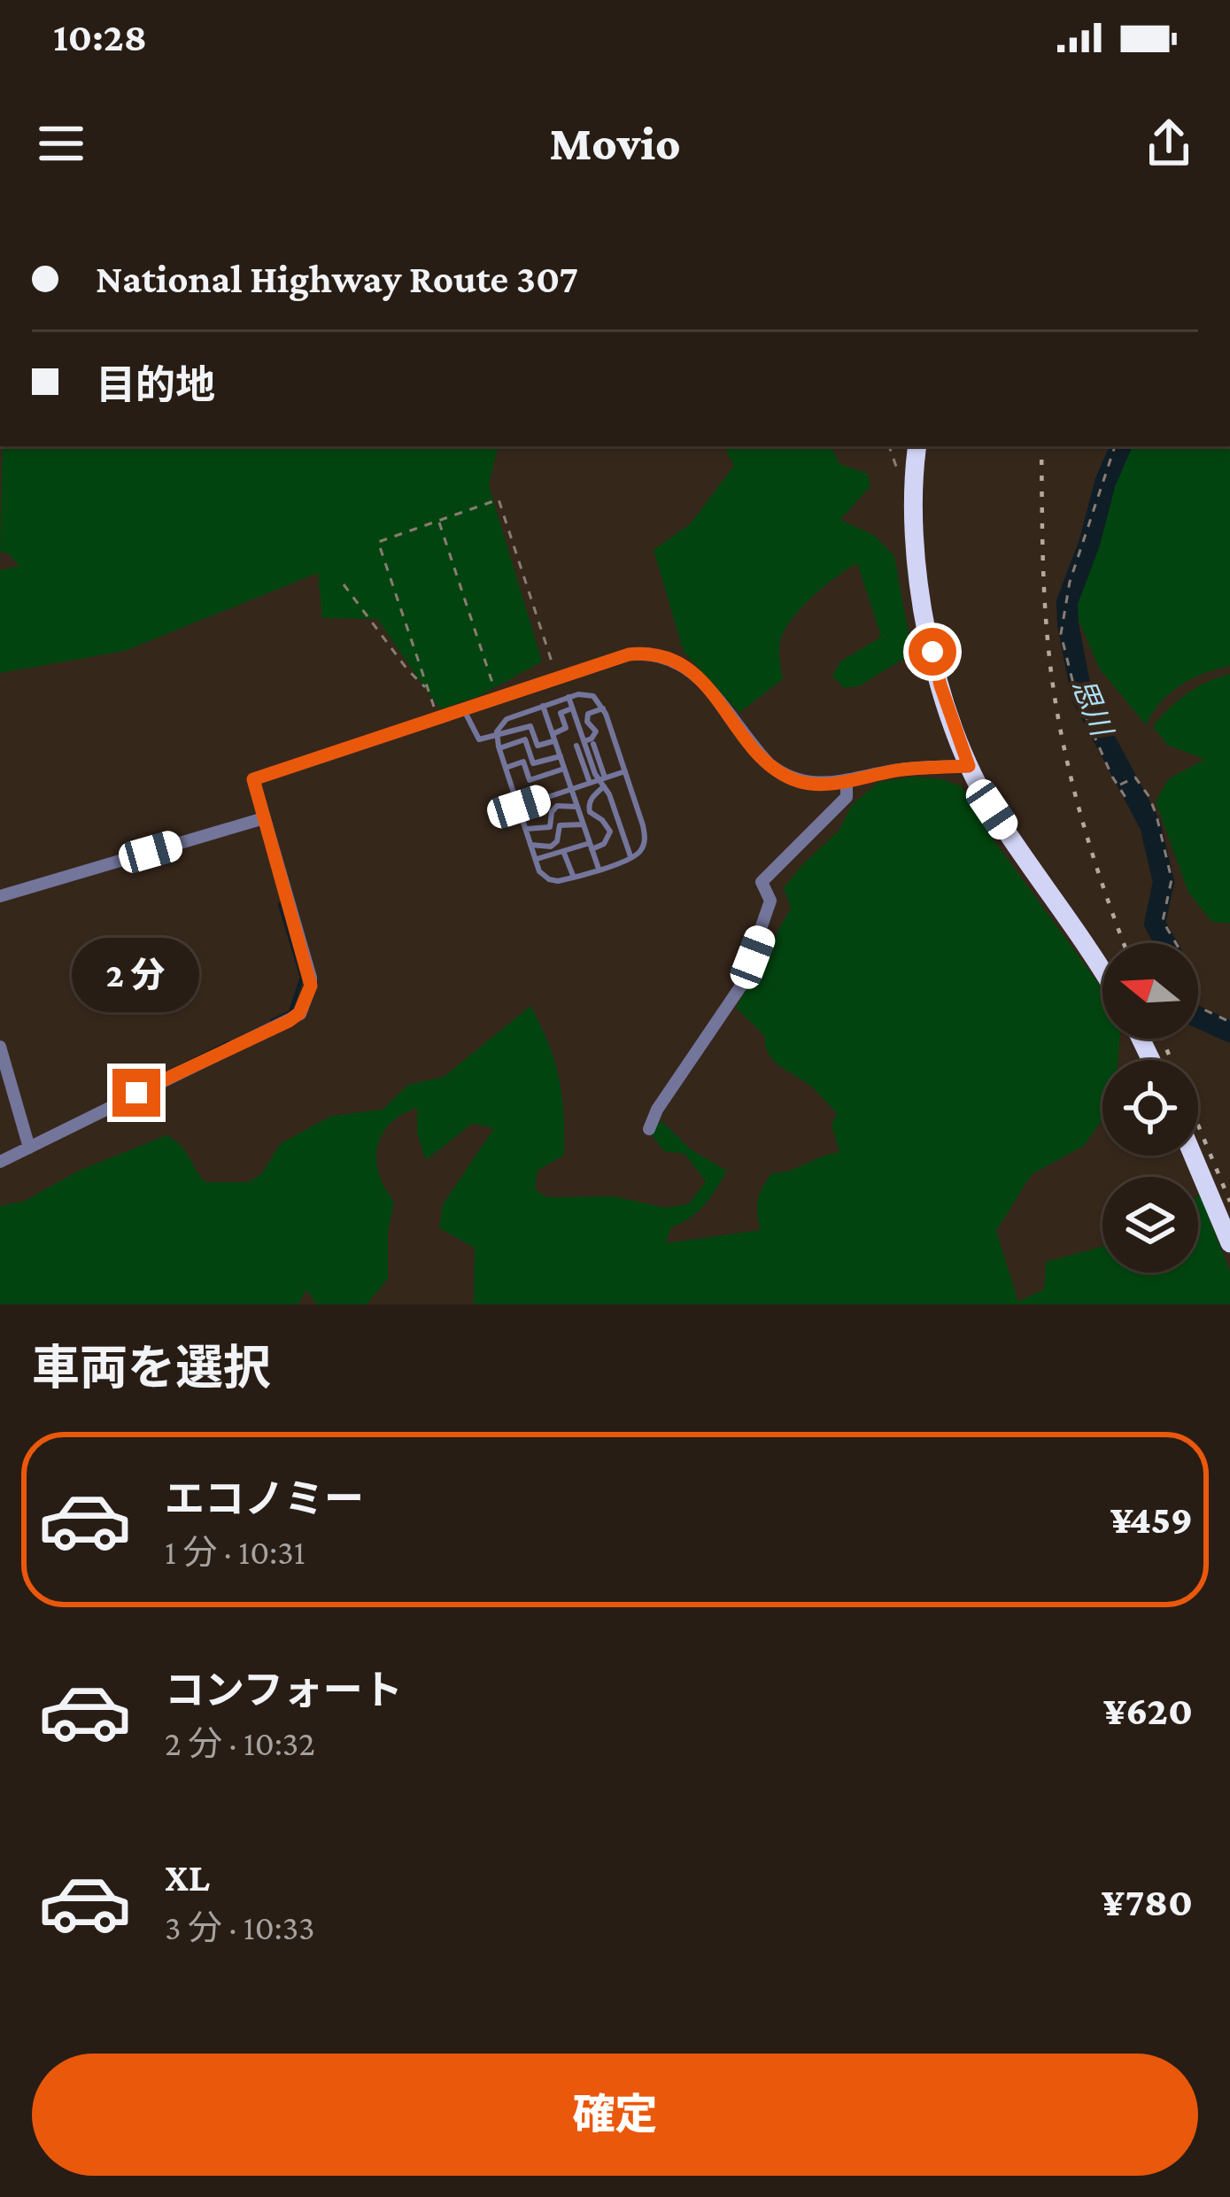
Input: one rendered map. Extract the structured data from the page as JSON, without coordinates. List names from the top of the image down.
{
  "water": ["思川"],
  "north": "left",
  "page": {
    "status": "10:28",
    "header": "Movio",
    "banner": ["National Highway Route 307", "目的地"],
    "bubble": "2 分",
    "heading": "車両を選択",
    "list": [
      {
        "name": "エコノミー",
        "note": "1 分 · 10:31",
        "value": "¥459"
      },
      {
        "name": "コンフォート",
        "note": "2 分 · 10:32",
        "value": "¥620"
      },
      {
        "name": "XL",
        "note": "3 分 · 10:33",
        "value": "¥780"
      }
    ],
    "buttons": "確定"
  }
}
